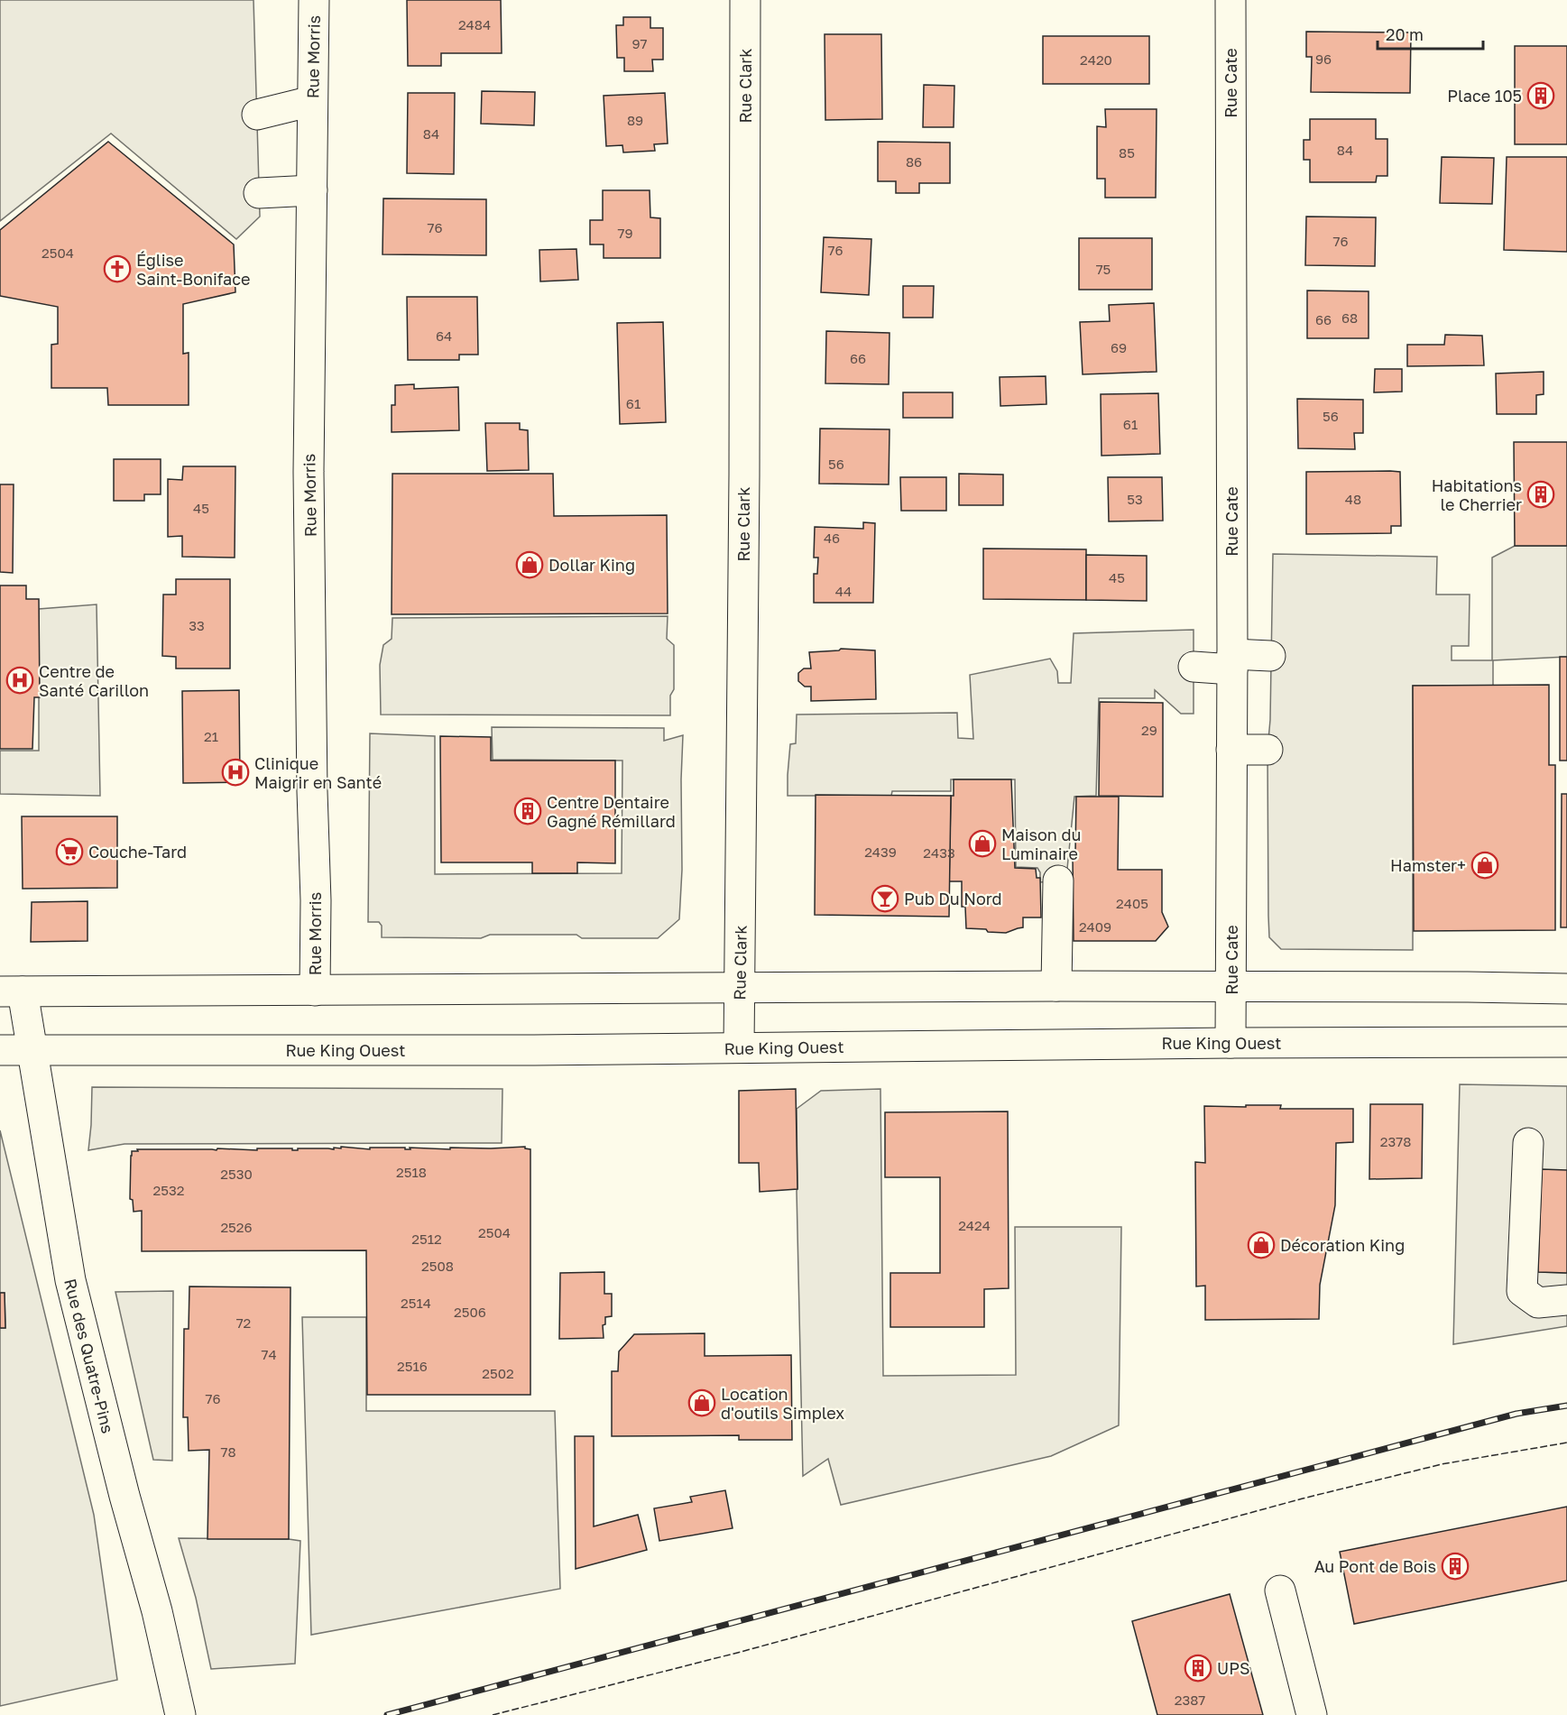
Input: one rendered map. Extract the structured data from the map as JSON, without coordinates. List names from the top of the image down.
{
  "streets": {
    "street": [
      "Rue Morris",
      "Rue Cate",
      "Rue Clark",
      "Rue King Ouest",
      "Rue des Quatre-Pins"
    ]
  },
  "crossings": [
    ["Rue Cate", "Rue King Ouest"],
    ["Rue Clark", "Rue King Ouest"],
    ["Rue King Ouest", "Rue des Quatre-Pins"]
  ],
  "places": {
    "building": [
      "Place 105",
      "Habitations le Cherrier",
      "Centre Dentaire Gagné Rémillard",
      "Au Pont de Bois",
      "UPS"
    ],
    "church": ["Église Saint-Boniface"],
    "shop": [
      "Dollar King",
      "Maison du Luminaire",
      "Hamster+",
      "Décoration King",
      "Location d'outils Simplex"
    ],
    "hospital": ["Centre de Santé Carillon", "Clinique Maigrir en Santé"],
    "supermarket": ["Couche-Tard"],
    "bar": ["Pub Du Nord"]
  },
  "house_numbers": [
    "2484",
    "97",
    "96",
    "2420",
    "89",
    "84",
    "84",
    "85",
    "86",
    "76",
    "79",
    "76",
    "76",
    "2504",
    "75",
    "68",
    "66",
    "64",
    "69",
    "66",
    "61",
    "56",
    "61",
    "56",
    "53",
    "48",
    "45",
    "46",
    "45",
    "44",
    "33",
    "29",
    "21",
    "2439",
    "2433",
    "2405",
    "2409",
    "2378",
    "2518",
    "2530",
    "2532",
    "2424",
    "2526",
    "2504",
    "2512",
    "2508",
    "2514",
    "2506",
    "72",
    "74",
    "2516",
    "2502",
    "76",
    "78",
    "2387"
  ],
  "scale_bar": "20 m"
}
